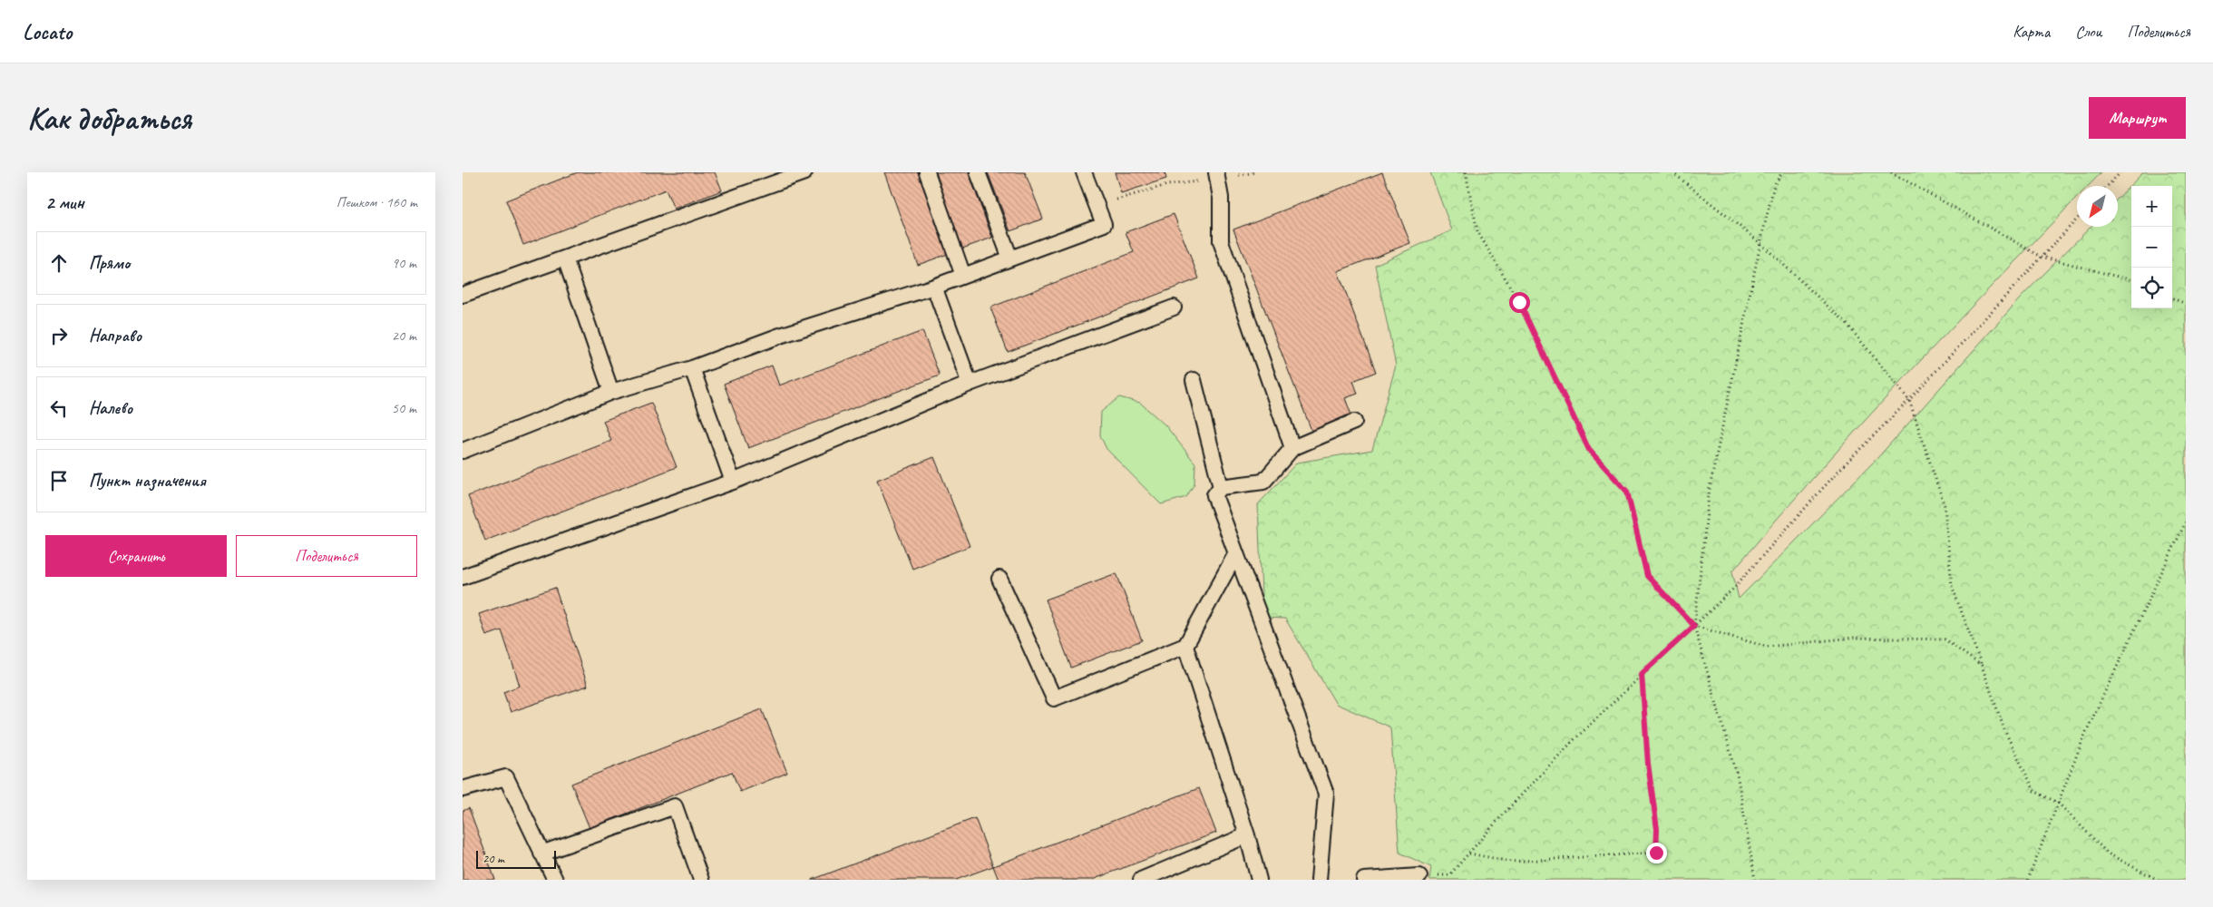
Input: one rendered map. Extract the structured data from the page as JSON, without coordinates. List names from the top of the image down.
{
  "scale_bar": "20 m",
  "north": "bottom left",
  "page": {
    "header": "Locato",
    "nav": ["Карта", "Слои", "Поделиться"],
    "buttons": [
      "Маршрут",
      ["Сохранить", "Поделиться"]
    ],
    "title": "Как добраться",
    "heading": ["2 мин", "Пешком · 160 m"],
    "map_buttons": ["+", "−"],
    "list": [
      ["Прямо", "90 m"],
      ["Направо", "20 m"],
      ["Налево", "50 m"],
      "Пункт назначения"
    ],
    "scale": "20 m"
  }
}
